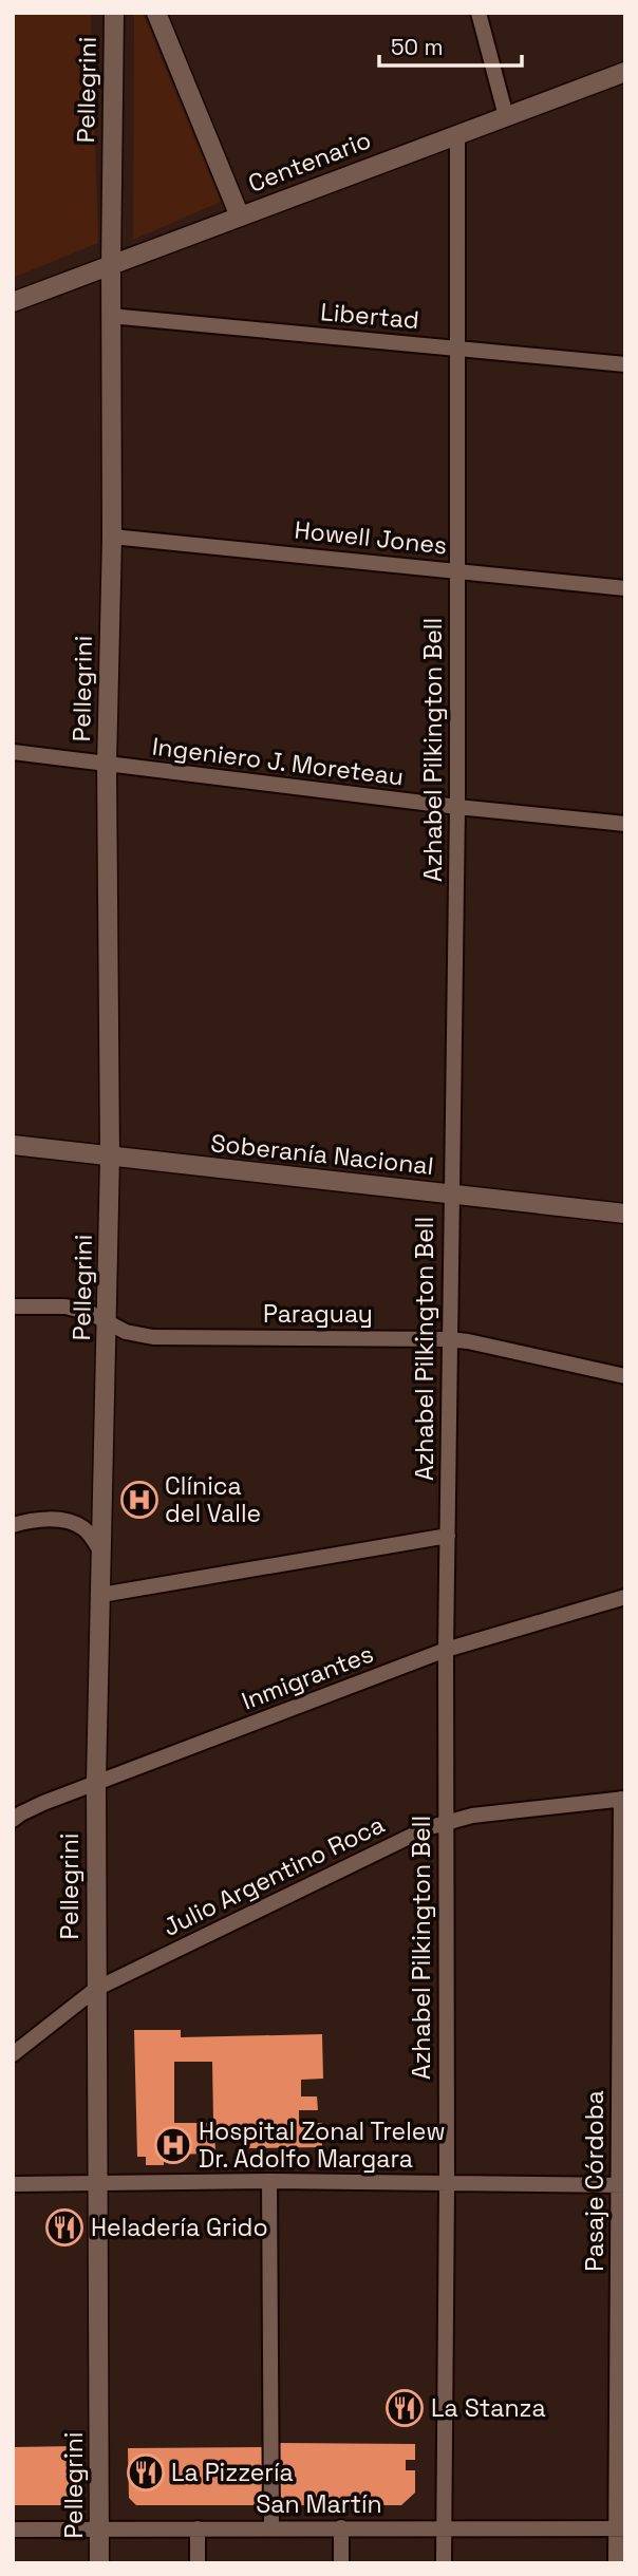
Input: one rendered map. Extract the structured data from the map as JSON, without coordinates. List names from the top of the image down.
{
  "streets": {
    "street": [
      "Pellegrini",
      "Centenario",
      "Libertad",
      "Howell Jones",
      "Azhabel Pilkington Bell",
      "Ingeniero J. Moreteau",
      "Soberanía Nacional",
      "Paraguay",
      "Inmigrantes",
      "Julio Argentino Roca",
      "Pasaje Córdoba",
      "San Martín"
    ]
  },
  "crossings": [
    ["Pellegrini", "Centenario"],
    ["Pellegrini", "Libertad"],
    ["Pellegrini", "Howell Jones"],
    ["Pellegrini", "Ingeniero J. Moreteau"],
    ["Pellegrini", "Soberanía Nacional"],
    ["Pellegrini", "Paraguay"],
    ["Pellegrini", "Inmigrantes"],
    ["Pellegrini", "Julio Argentino Roca"],
    ["Pellegrini", "San Martín"],
    ["Centenario", "Azhabel Pilkington Bell"],
    ["Libertad", "Azhabel Pilkington Bell"],
    ["Howell Jones", "Azhabel Pilkington Bell"],
    ["Azhabel Pilkington Bell", "Ingeniero J. Moreteau"],
    ["Azhabel Pilkington Bell", "Soberanía Nacional"],
    ["Azhabel Pilkington Bell", "Paraguay"],
    ["Azhabel Pilkington Bell", "Inmigrantes"],
    ["Azhabel Pilkington Bell", "Julio Argentino Roca"],
    ["Azhabel Pilkington Bell", "San Martín"],
    ["Julio Argentino Roca", "Pasaje Córdoba"],
    ["Pasaje Córdoba", "San Martín"]
  ],
  "places": {
    "hospital": ["Clínica del Valle", "Hospital Zonal Trelew Dr. Adolfo Margara"],
    "restaurant": ["Heladería Grido", "La Stanza", "La Pizzería"]
  },
  "scale_bar": "50 m"
}
